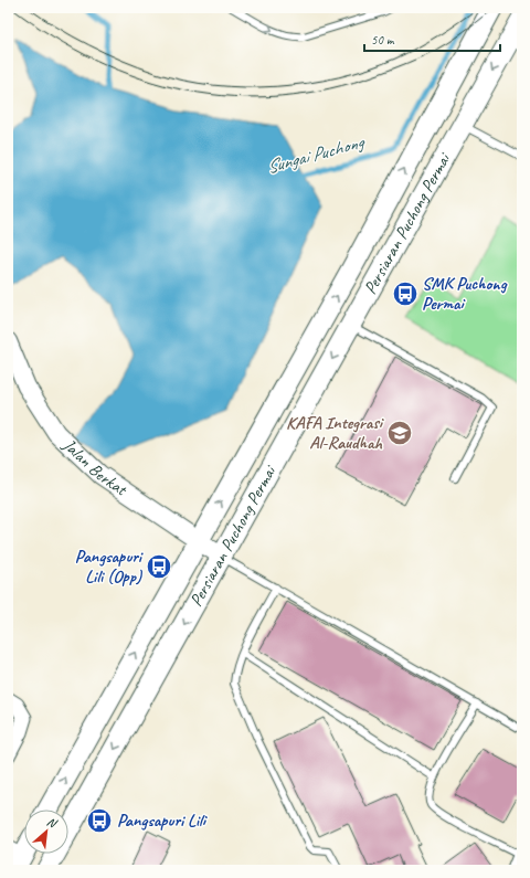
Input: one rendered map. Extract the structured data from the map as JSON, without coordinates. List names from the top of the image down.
{
  "streets": {
    "main road": ["Persiaran Puchong Permai"],
    "street": ["Jalan Berkat"]
  },
  "crossings": [
    ["Persiaran Puchong Permai", "Jalan Berkat"]
  ],
  "water": ["Sungai Puchong"],
  "places": {
    "bus stop": ["SMK Puchong Permai", "Pangsapuri Lili (Opp)", "Pangsapuri Lili"],
    "school or university": ["KAFA Integrasi Al-Raudhah"]
  },
  "scale_bar": "50 m",
  "north": "top right"
}
